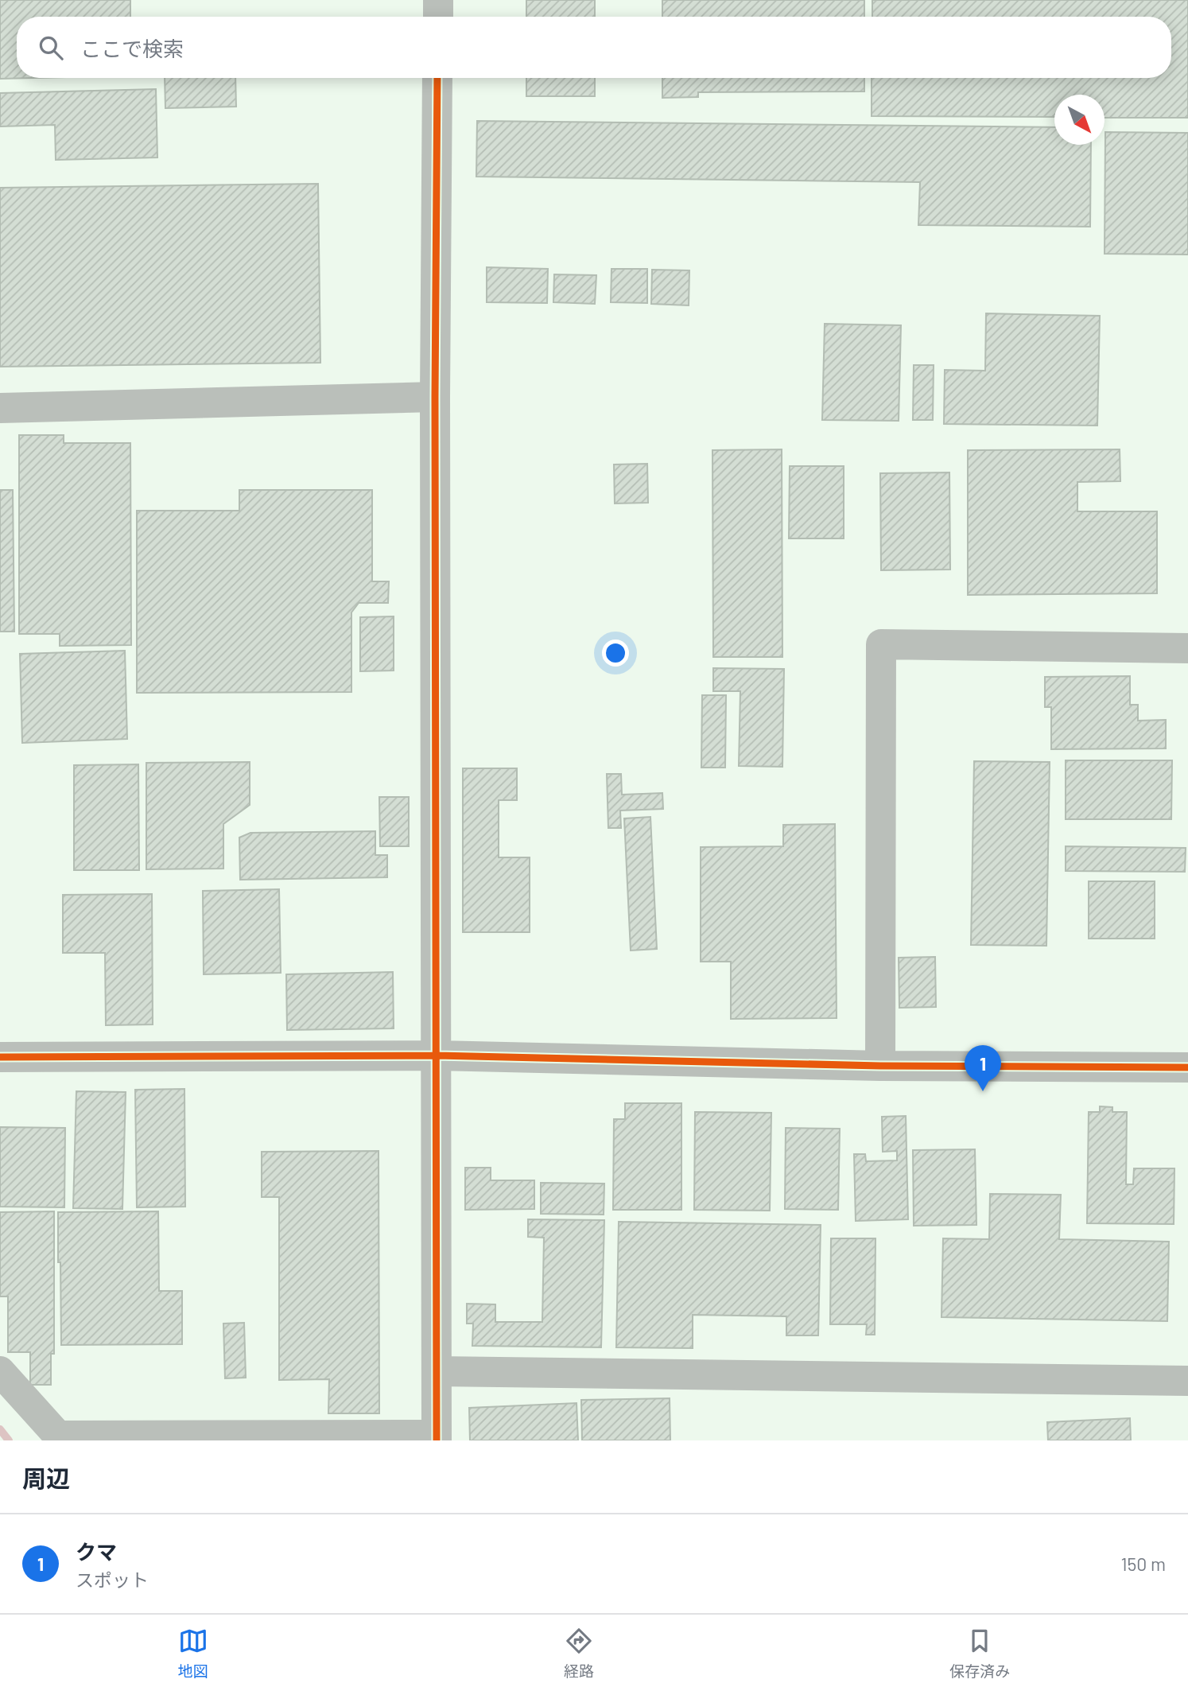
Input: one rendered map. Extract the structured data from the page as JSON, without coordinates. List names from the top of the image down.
{
  "north": "bottom right",
  "page": {
    "search": "ここで検索",
    "pins": "1",
    "heading": "周辺",
    "list": [
      {
        "mark": "1",
        "name": "クマ",
        "note": "スポット",
        "value": "150 m"
      }
    ],
    "nav": ["地図", "経路", "保存済み"]
  }
}
